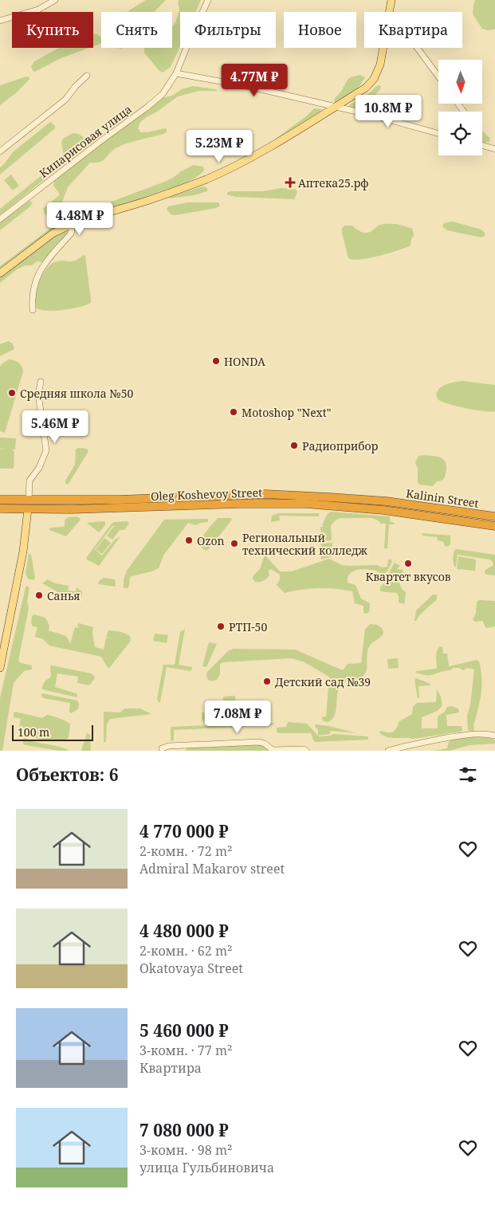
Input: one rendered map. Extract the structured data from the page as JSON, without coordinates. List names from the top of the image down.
{
  "streets": {
    "highway": ["Oleg Koshevoy Street", "Kalinin Street"],
    "street": ["Кипарисовая улица"]
  },
  "crossings": [
    ["Oleg Koshevoy Street", "Kalinin Street"]
  ],
  "places": {
    "health": ["Аптека25.рф"],
    "other": [
      "HONDA",
      "Средняя школа №50",
      "Motoshop \"Next\"",
      "Радиоприбор",
      "Ozon",
      "Региональный технический колледж",
      "Квартет вкусов",
      "Санья",
      "РТП-50",
      "Детский сад №39"
    ]
  },
  "scale_bar": "100 m",
  "north": "bottom",
  "page": {
    "chip": [
      "Купить",
      "Снять",
      "Фильтры",
      "Новое",
      "Квартира"
    ],
    "price": [
      "4.77M ₽",
      "10.8M ₽",
      "5.23M ₽",
      "4.48M ₽",
      "5.46M ₽",
      "7.08M ₽"
    ],
    "scale": "100 m",
    "heading": "Объектов: 6",
    "list": [
      {
        "name": "4 770 000 ₽",
        "note": "2-комн. · 72 m² · Admiral Makarov street"
      },
      {
        "name": "4 480 000 ₽",
        "note": "2-комн. · 62 m² · Okatovaya Street"
      },
      {
        "name": "5 460 000 ₽",
        "note": "3-комн. · 77 m² · Квартира"
      },
      {
        "name": "7 080 000 ₽",
        "note": "3-комн. · 98 m² · улица Гульбиновича"
      }
    ]
  }
}
